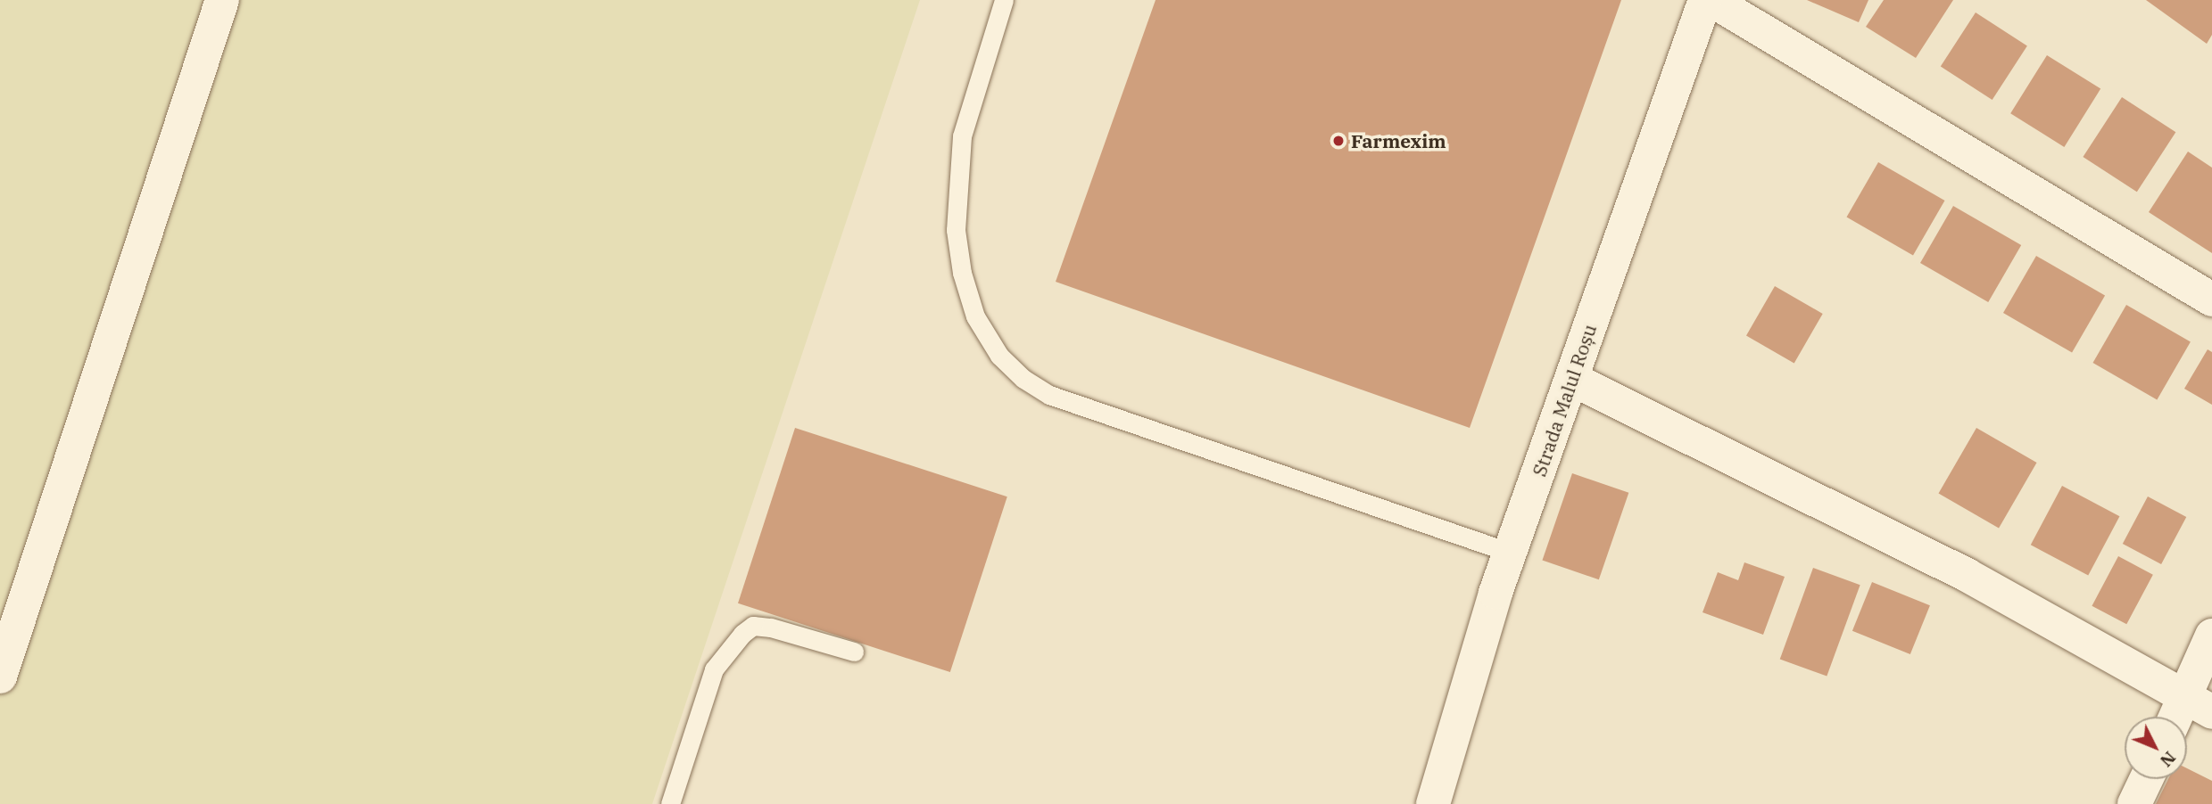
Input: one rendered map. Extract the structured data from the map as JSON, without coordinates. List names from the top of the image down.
{
  "streets": {
    "street": ["Strada Malul Roșu"]
  },
  "places": ["Farmexim"],
  "north": "bottom right"
}
